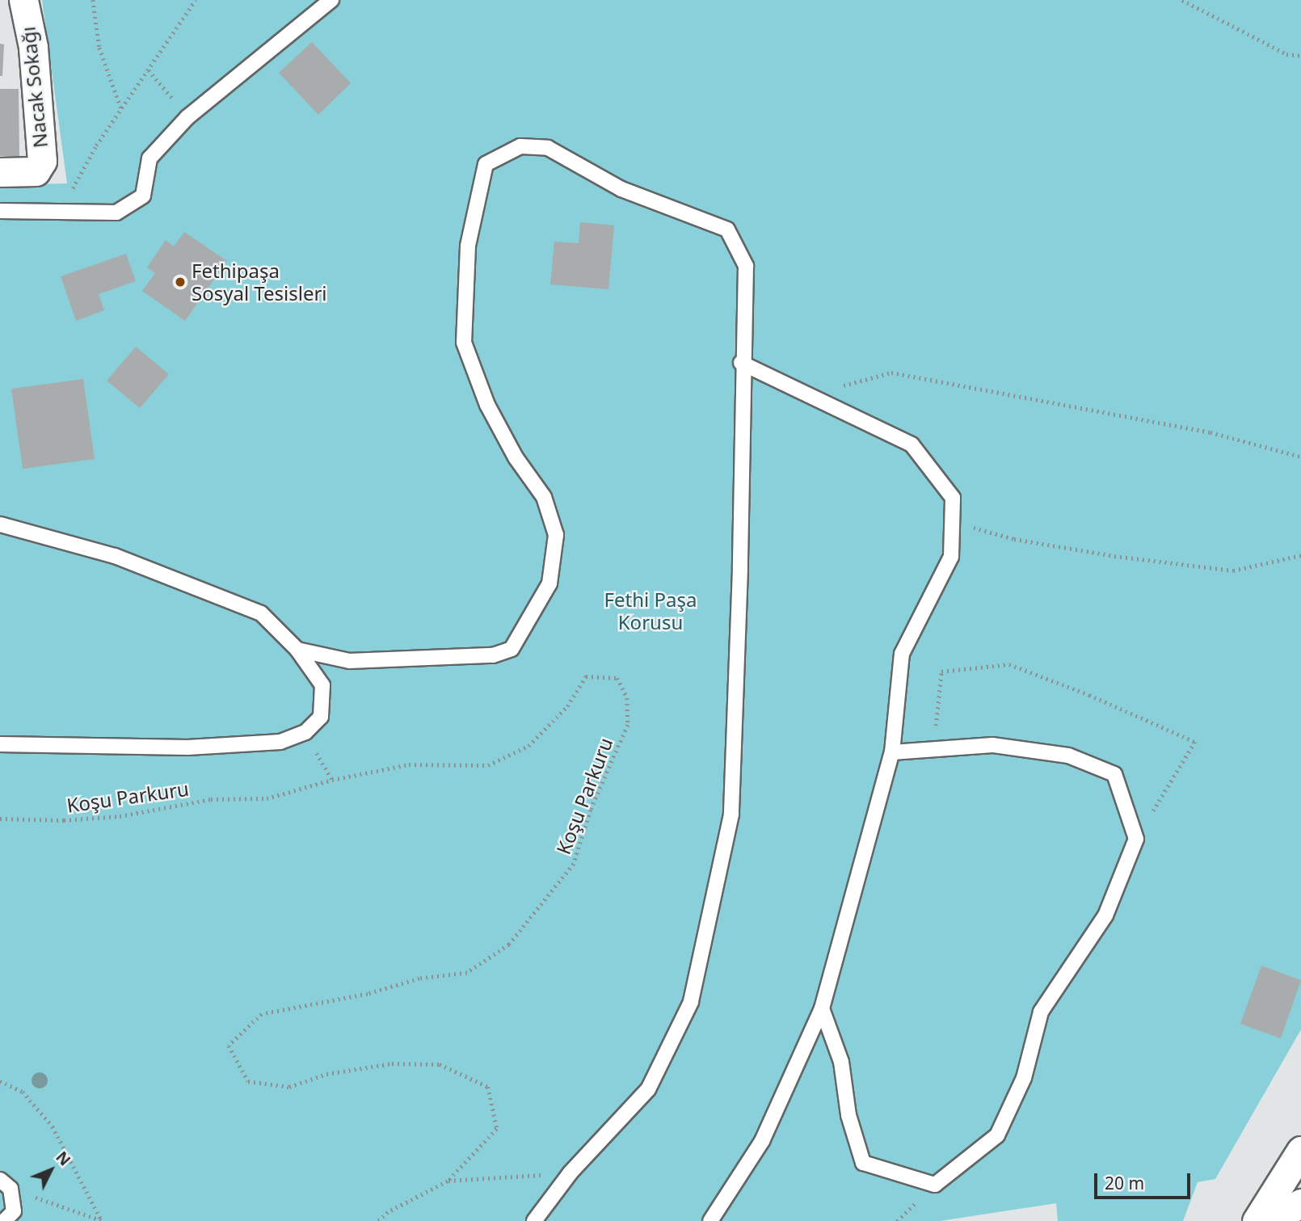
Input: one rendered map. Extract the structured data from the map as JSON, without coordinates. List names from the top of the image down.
{
  "streets": {
    "street": ["Nacak Sokağı"],
    "path": ["Koşu Parkuru"]
  },
  "parks": ["Fethi Paşa Korusu"],
  "places": ["Fethipaşa Sosyal Tesisleri"],
  "scale_bar": "20 m",
  "north": "top right"
}
